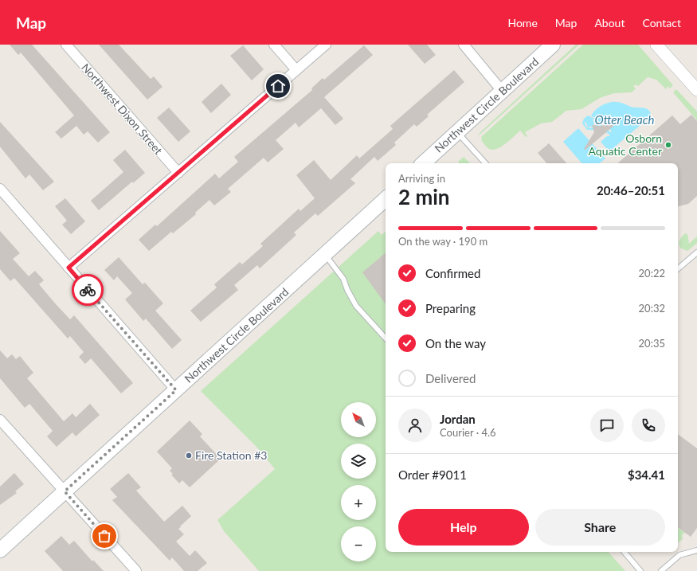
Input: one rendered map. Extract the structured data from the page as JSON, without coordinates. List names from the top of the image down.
{
  "streets": {
    "main road": ["Northwest Circle Boulevard"],
    "street": ["Northwest Dixon Street"]
  },
  "water": ["Otter Beach"],
  "places": ["Osborn Aquatic Center", "Fire Station #3"],
  "north": "top left",
  "page": {
    "header": "Map",
    "nav": [
      "Home",
      "Map",
      "About",
      "Contact"
    ],
    "heading": ["2 min", "Arriving in", "20:46–20:51"],
    "panel": [
      "Jordan",
      "Courier · 4.6",
      "Order #9011",
      "$34.41"
    ],
    "bar": "On the way · 190 m",
    "list": [
      ["Confirmed", "20:22"],
      ["Preparing", "20:32"],
      ["On the way", "20:35"],
      "Delivered"
    ],
    "map_buttons": ["+", "−"],
    "buttons": ["Help", "Share"]
  }
}
